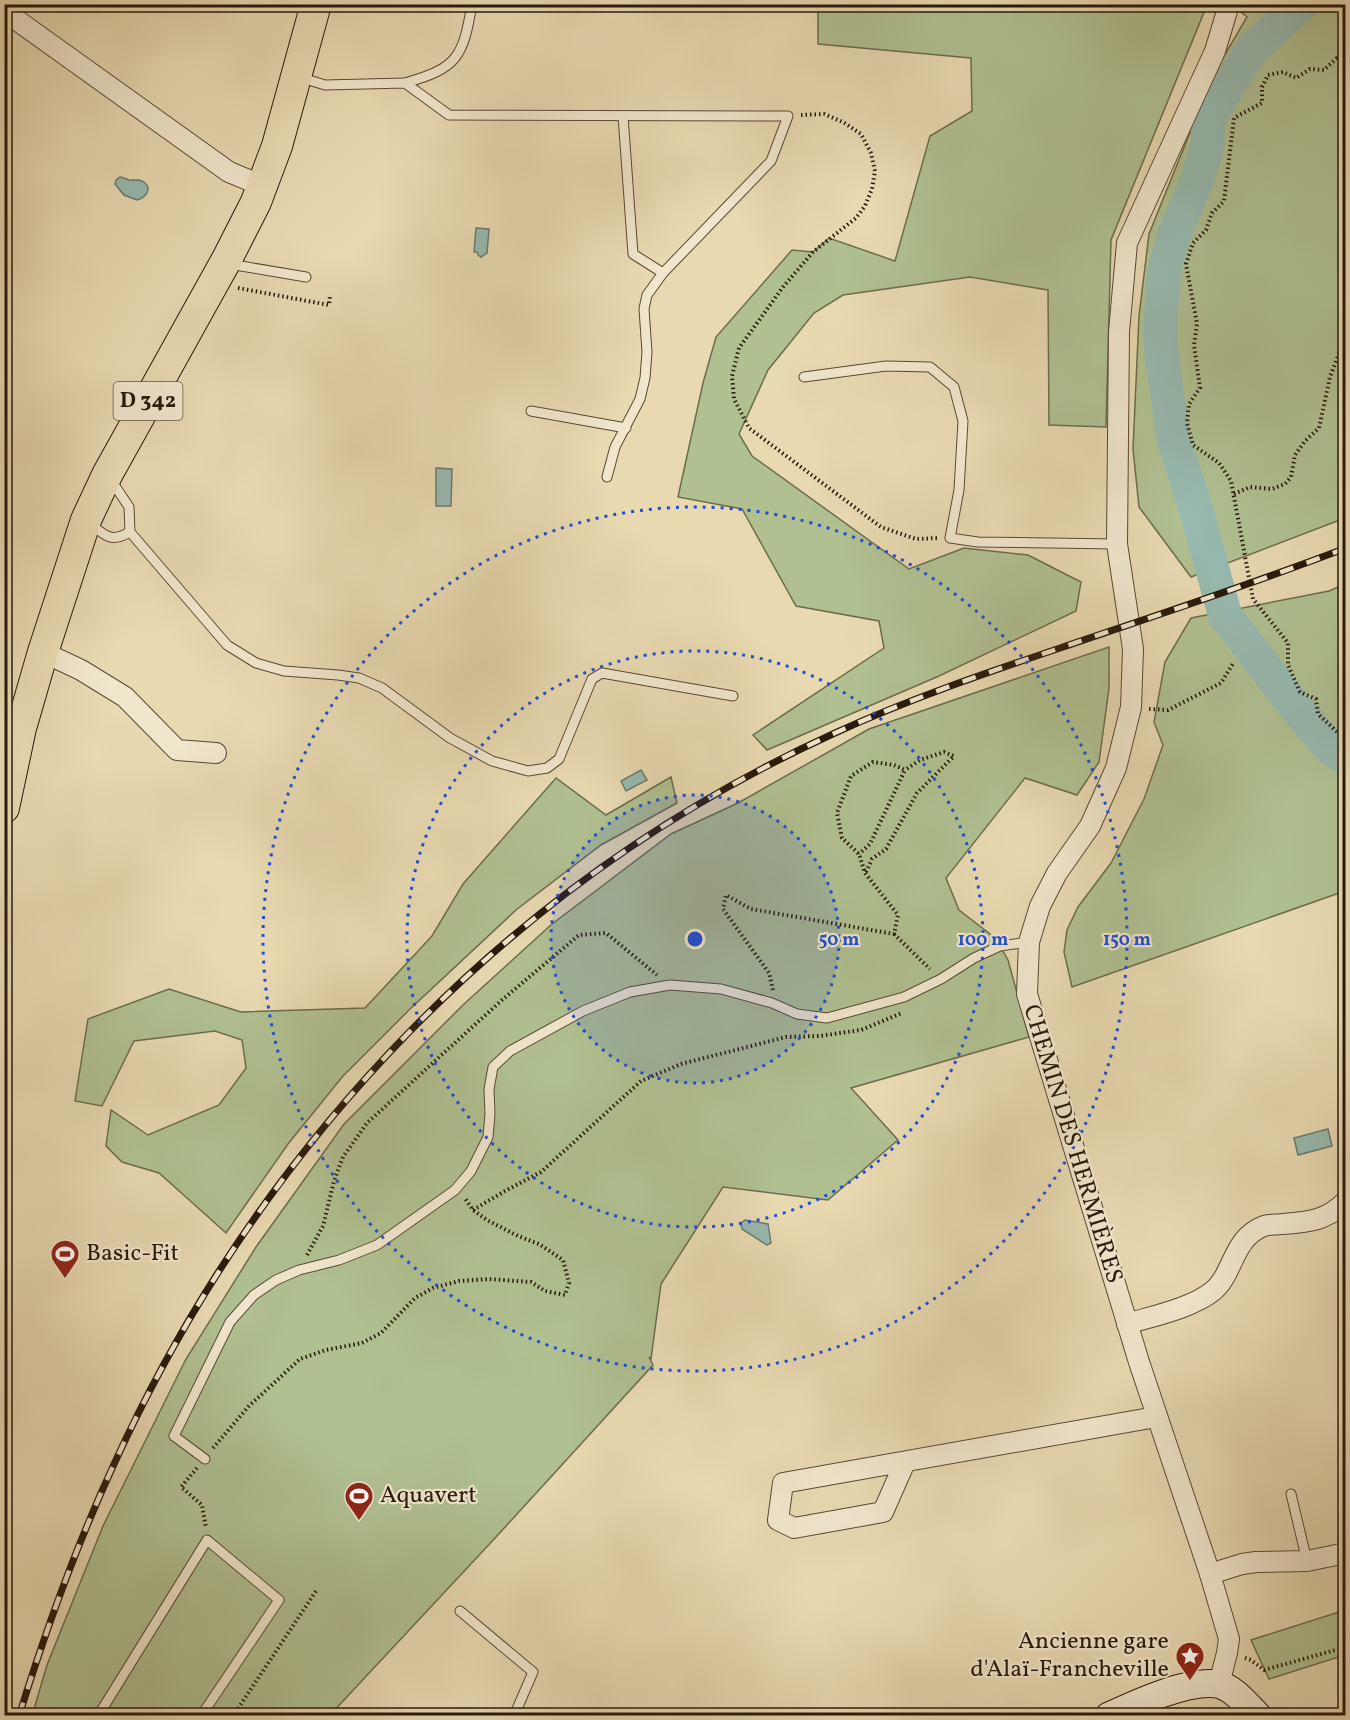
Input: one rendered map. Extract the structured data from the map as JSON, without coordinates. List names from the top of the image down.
{
  "streets": {
    "main road": ["D 342"],
    "street": ["CHEMIN DES HERMIÈRES"]
  },
  "places": {
    "sports": ["Basic-Fit", "Aquavert"],
    "place": ["Ancienne gare d'Alaï-Francheville"]
  },
  "rings": ["50 m", "100 m", "150 m"]
}
